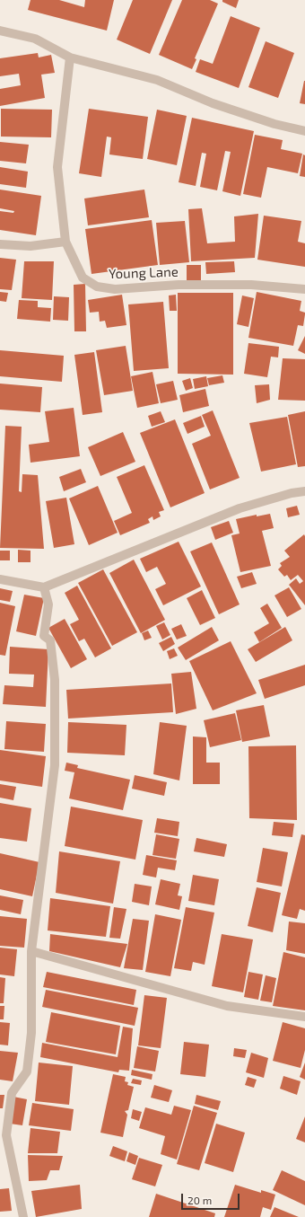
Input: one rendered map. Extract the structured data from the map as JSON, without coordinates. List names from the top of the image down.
{
  "streets": {
    "street": ["Young Lane"]
  },
  "scale_bar": "20 m"
}
